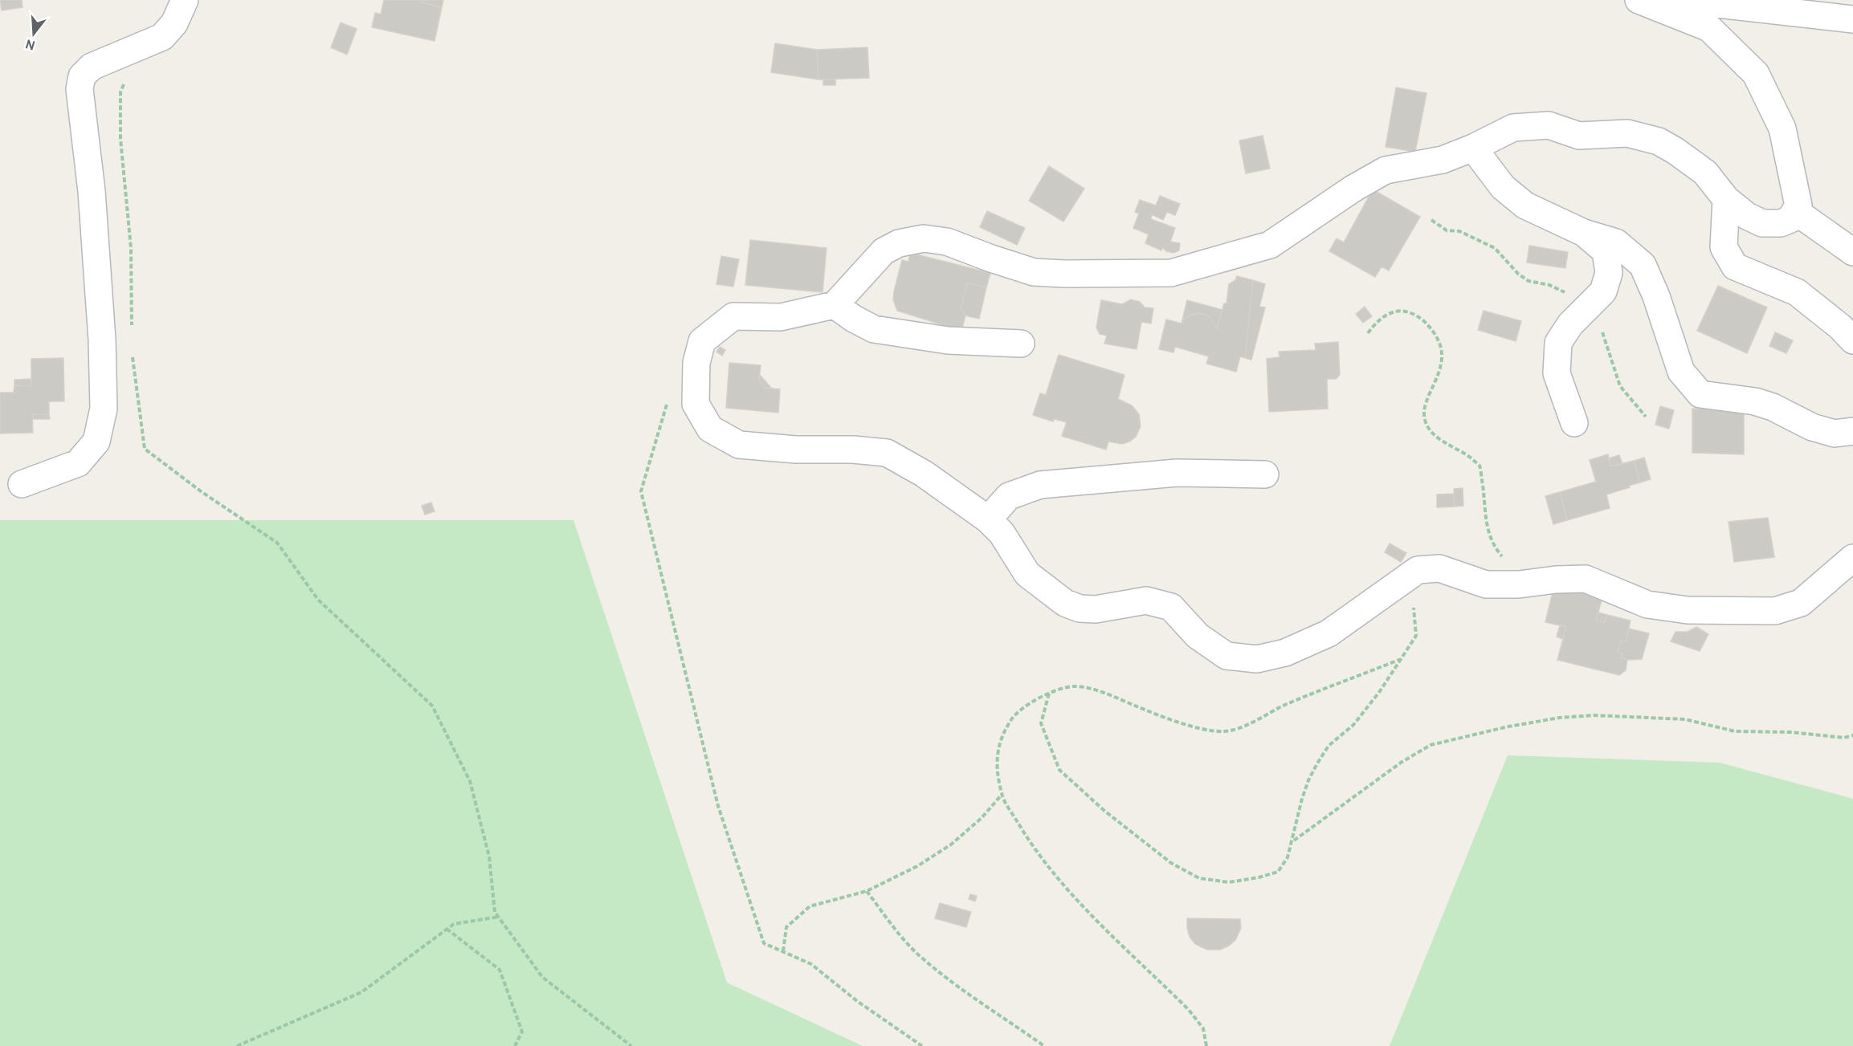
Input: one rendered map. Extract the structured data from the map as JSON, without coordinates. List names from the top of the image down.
{
  "north": "bottom"
}
